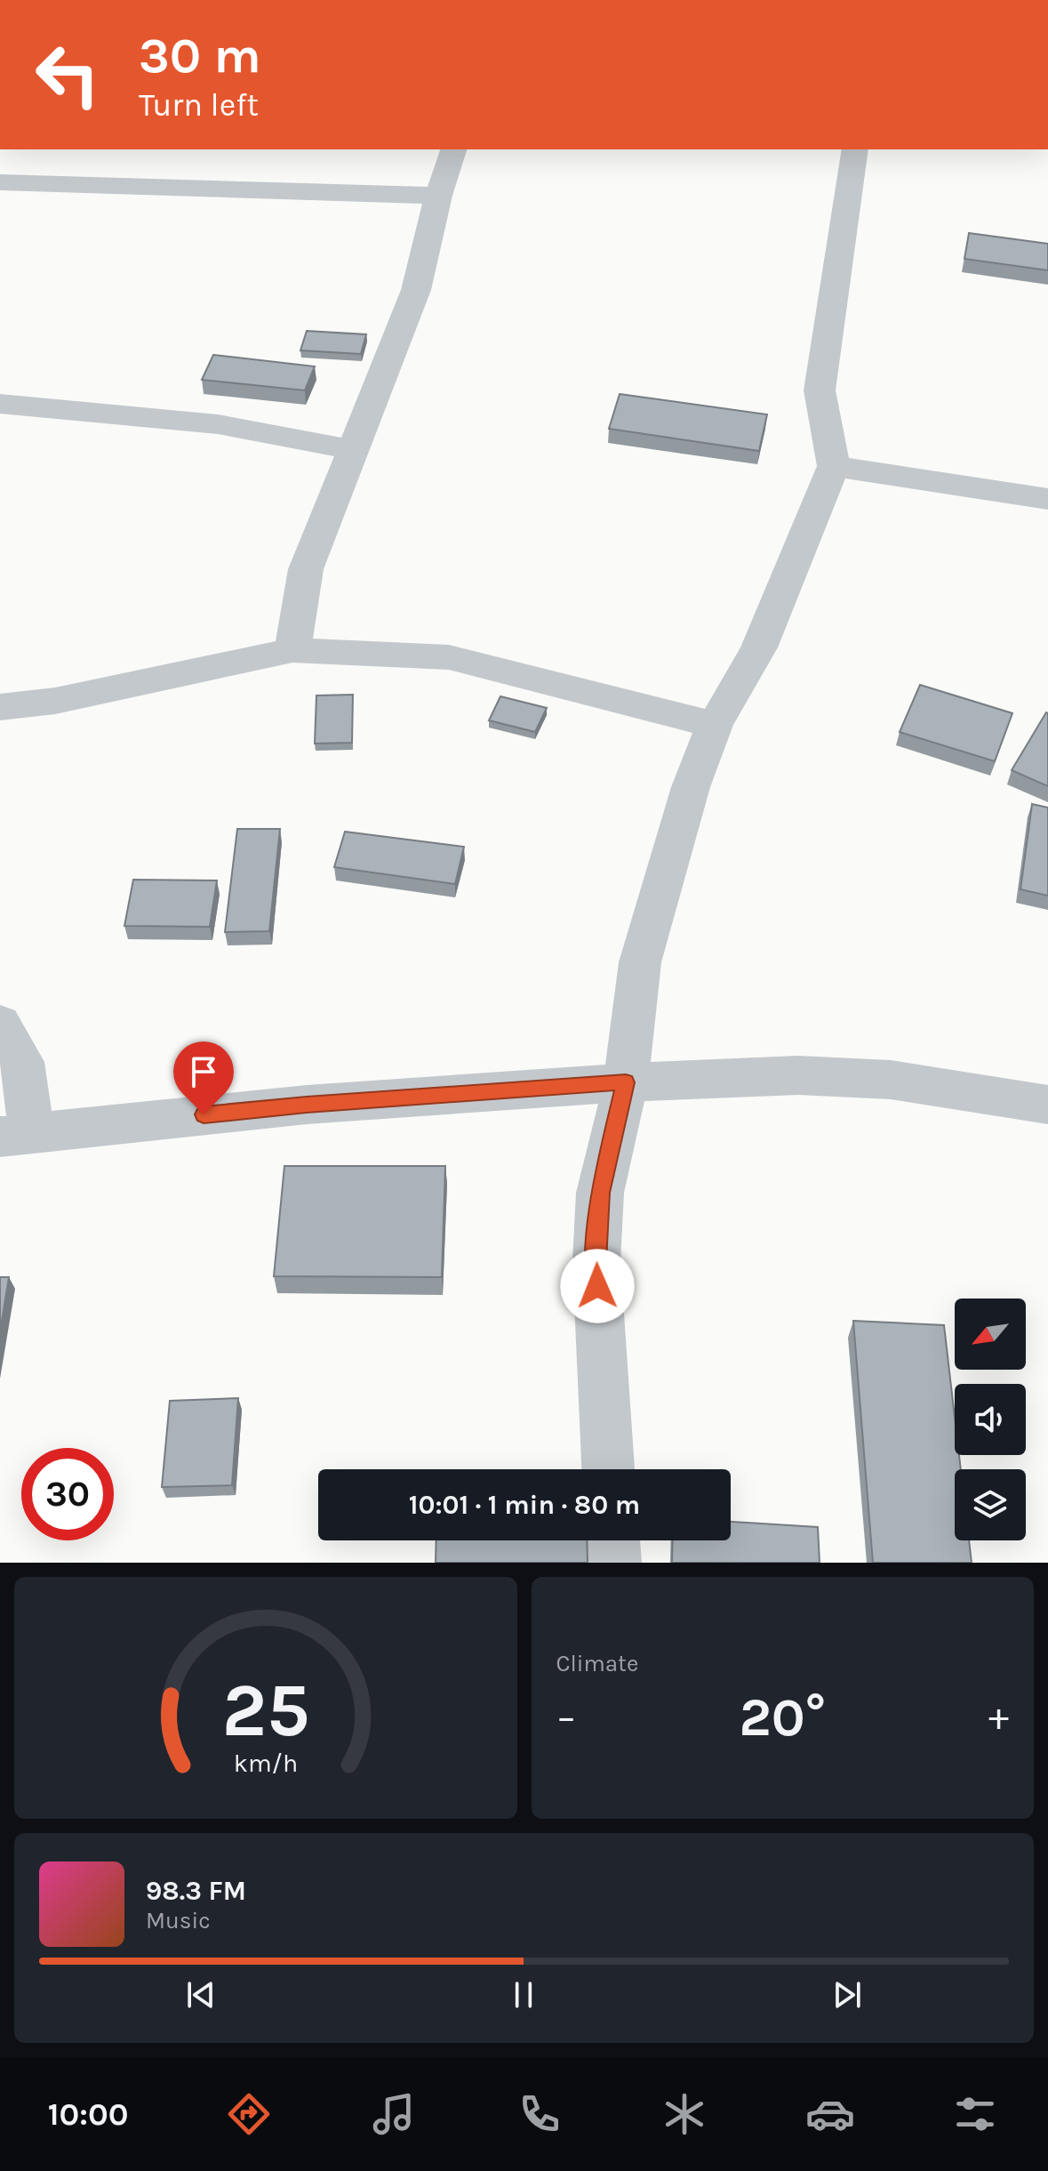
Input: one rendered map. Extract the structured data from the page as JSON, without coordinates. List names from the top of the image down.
{
  "north": "bottom left",
  "page": {
    "turn": ["30 m", "Turn left"],
    "limit": "30",
    "trip": "10:01 · 1 min · 80 m",
    "tile": "Climate",
    "heat": ["−", "20°", "+"],
    "song": ["98.3 FM", "Music"],
    "tabs": "10:00",
    "gauge": ["25", "km/h"]
  }
}
